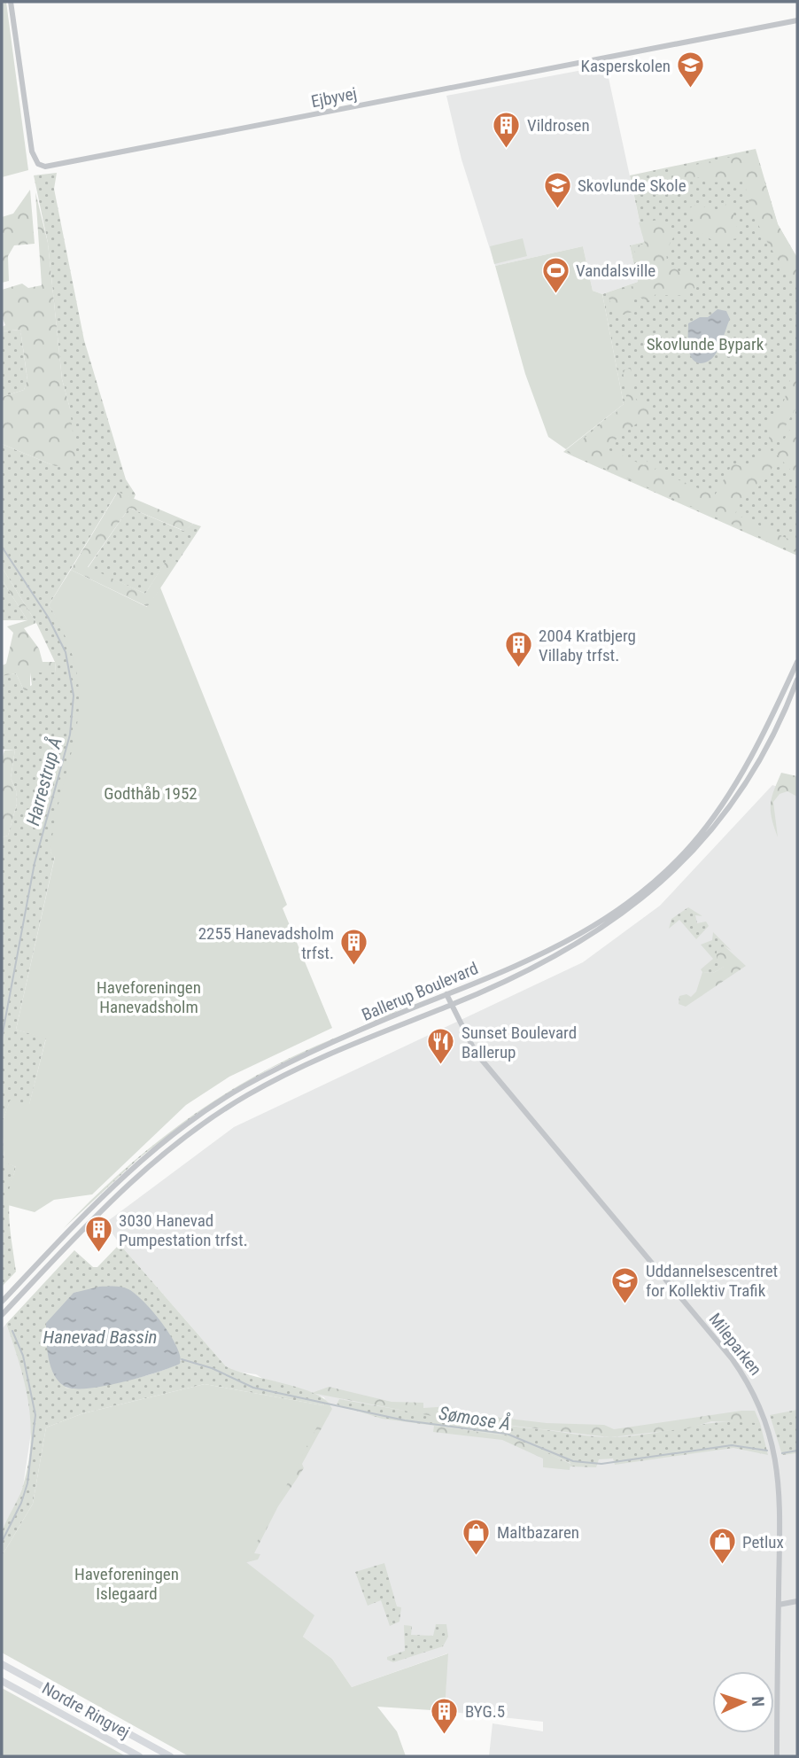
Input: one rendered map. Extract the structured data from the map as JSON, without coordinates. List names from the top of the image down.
{
  "streets": {
    "main road": ["Nordre Ringvej"],
    "street": ["Ejbyvej", "Ballerup Boulevard", "Mileparken"]
  },
  "crossings": [
    ["Ballerup Boulevard", "Mileparken"]
  ],
  "water": ["Harrestrup Å", "Hanevad Bassin", "Sømose Å"],
  "parks": [
    "Skovlunde Bypark",
    "Godthåb 1952",
    "Haveforeningen Hanevadsholm",
    "Haveforeningen Islegaard"
  ],
  "places": {
    "school or university": ["Kasperskolen", "Skovlunde Skole", "Uddannelsescentret for Kollektiv Trafik"],
    "building": [
      "Vildrosen",
      "2004 Kratbjerg Villaby trfst.",
      "2255 Hanevadsholm trfst.",
      "3030 Hanevad Pumpestation trfst.",
      "BYG.5"
    ],
    "sports": ["Vandalsville"],
    "restaurant": ["Sunset Boulevard Ballerup"],
    "shop": ["Maltbazaren", "Petlux"]
  },
  "north": "right"
}
